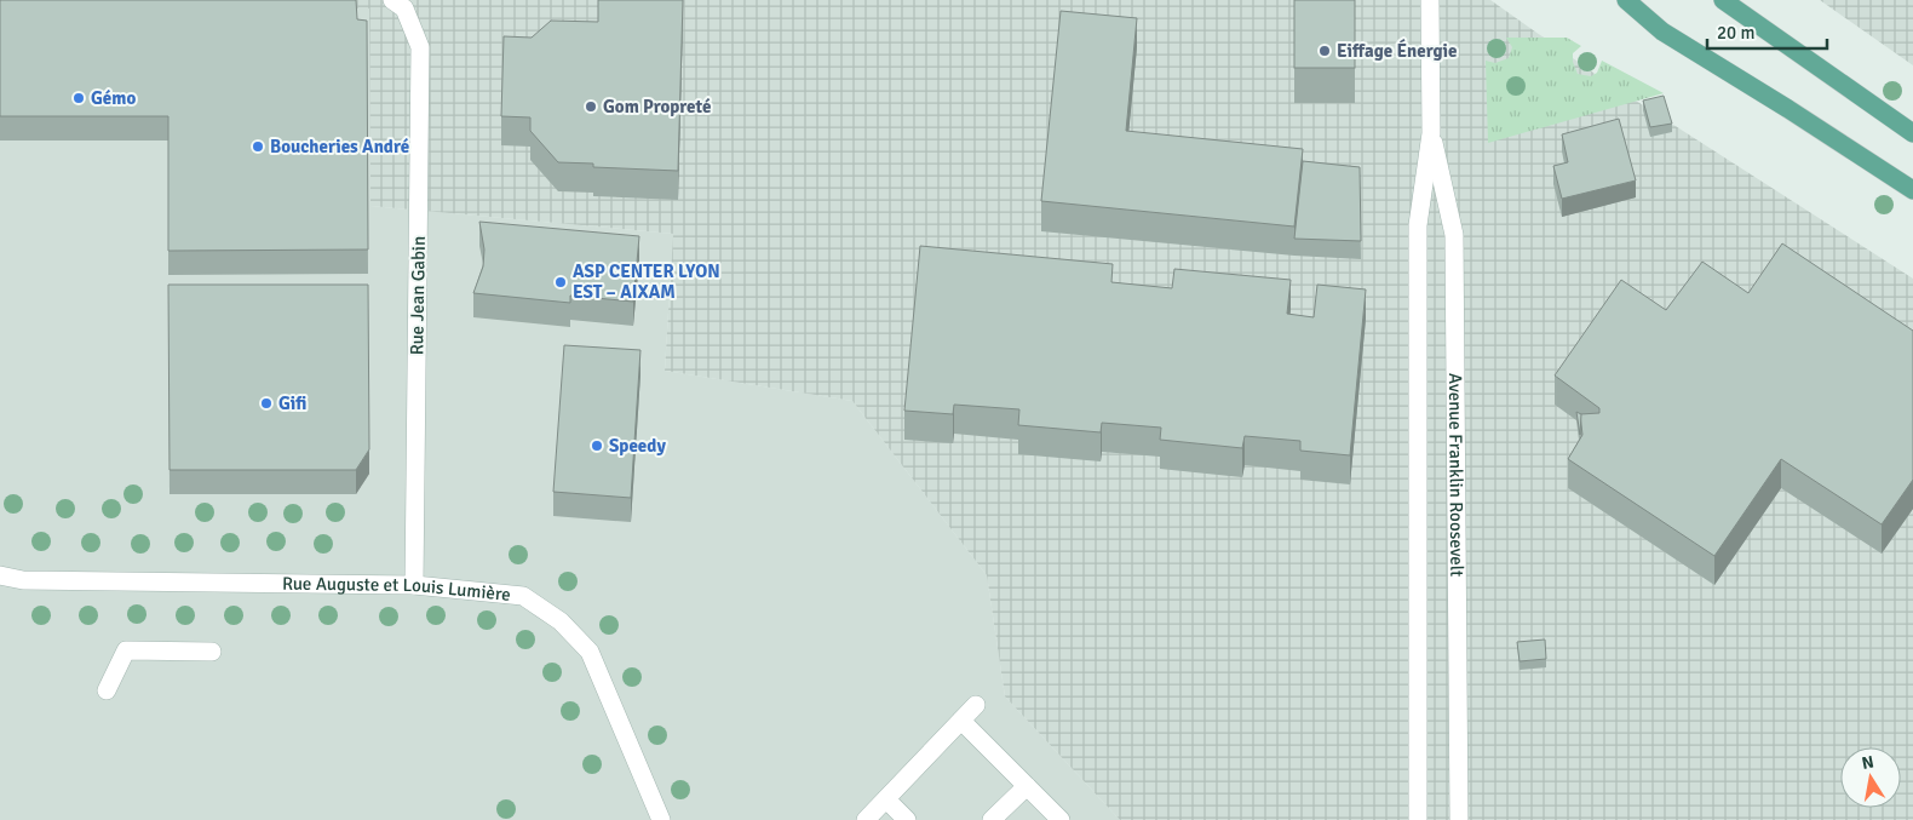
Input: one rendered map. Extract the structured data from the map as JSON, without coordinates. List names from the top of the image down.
{
  "streets": {
    "street": ["Rue Jean Gabin", "Avenue Franklin Roosevelt", "Rue Auguste et Louis Lumière"]
  },
  "crossings": [
    ["Rue Jean Gabin", "Rue Auguste et Louis Lumière"]
  ],
  "places": [
    "Eiffage Énergie",
    "Gémo",
    "Gom Propreté",
    "Boucheries André",
    "ASP CENTER LYON EST – AIXAM",
    "Gifi",
    "Speedy"
  ],
  "scale_bar": "20 m",
  "north": "top"
}
